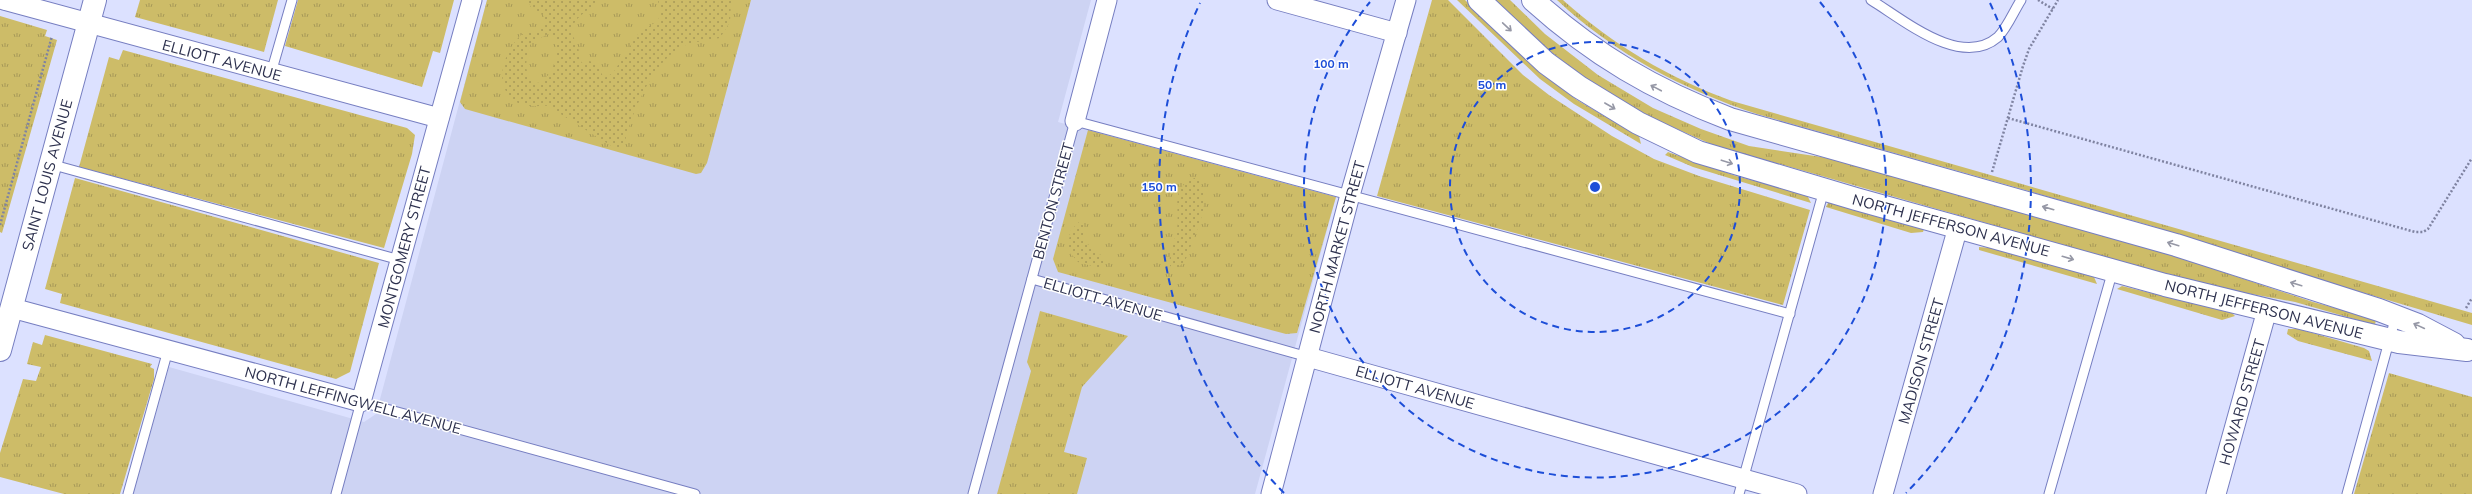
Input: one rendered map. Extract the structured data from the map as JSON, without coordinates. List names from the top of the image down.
{
  "streets": {
    "main road": ["SAINT LOUIS AVENUE", "NORTH JEFFERSON AVENUE"],
    "street": [
      "ELLIOTT AVENUE",
      "BENTON STREET",
      "MONTGOMERY STREET",
      "NORTH MARKET STREET",
      "MADISON STREET",
      "NORTH LEFFINGWELL AVENUE",
      "HOWARD STREET"
    ]
  },
  "crossings": [
    ["ELLIOTT AVENUE", "SAINT LOUIS AVENUE"],
    ["ELLIOTT AVENUE", "BENTON STREET"],
    ["ELLIOTT AVENUE", "MONTGOMERY STREET"],
    ["ELLIOTT AVENUE", "NORTH MARKET STREET"],
    ["SAINT LOUIS AVENUE", "NORTH LEFFINGWELL AVENUE"],
    ["NORTH JEFFERSON AVENUE", "MADISON STREET"],
    ["NORTH JEFFERSON AVENUE", "HOWARD STREET"],
    ["MONTGOMERY STREET", "NORTH LEFFINGWELL AVENUE"]
  ],
  "rings": ["100 m", "50 m", "150 m"]
}
